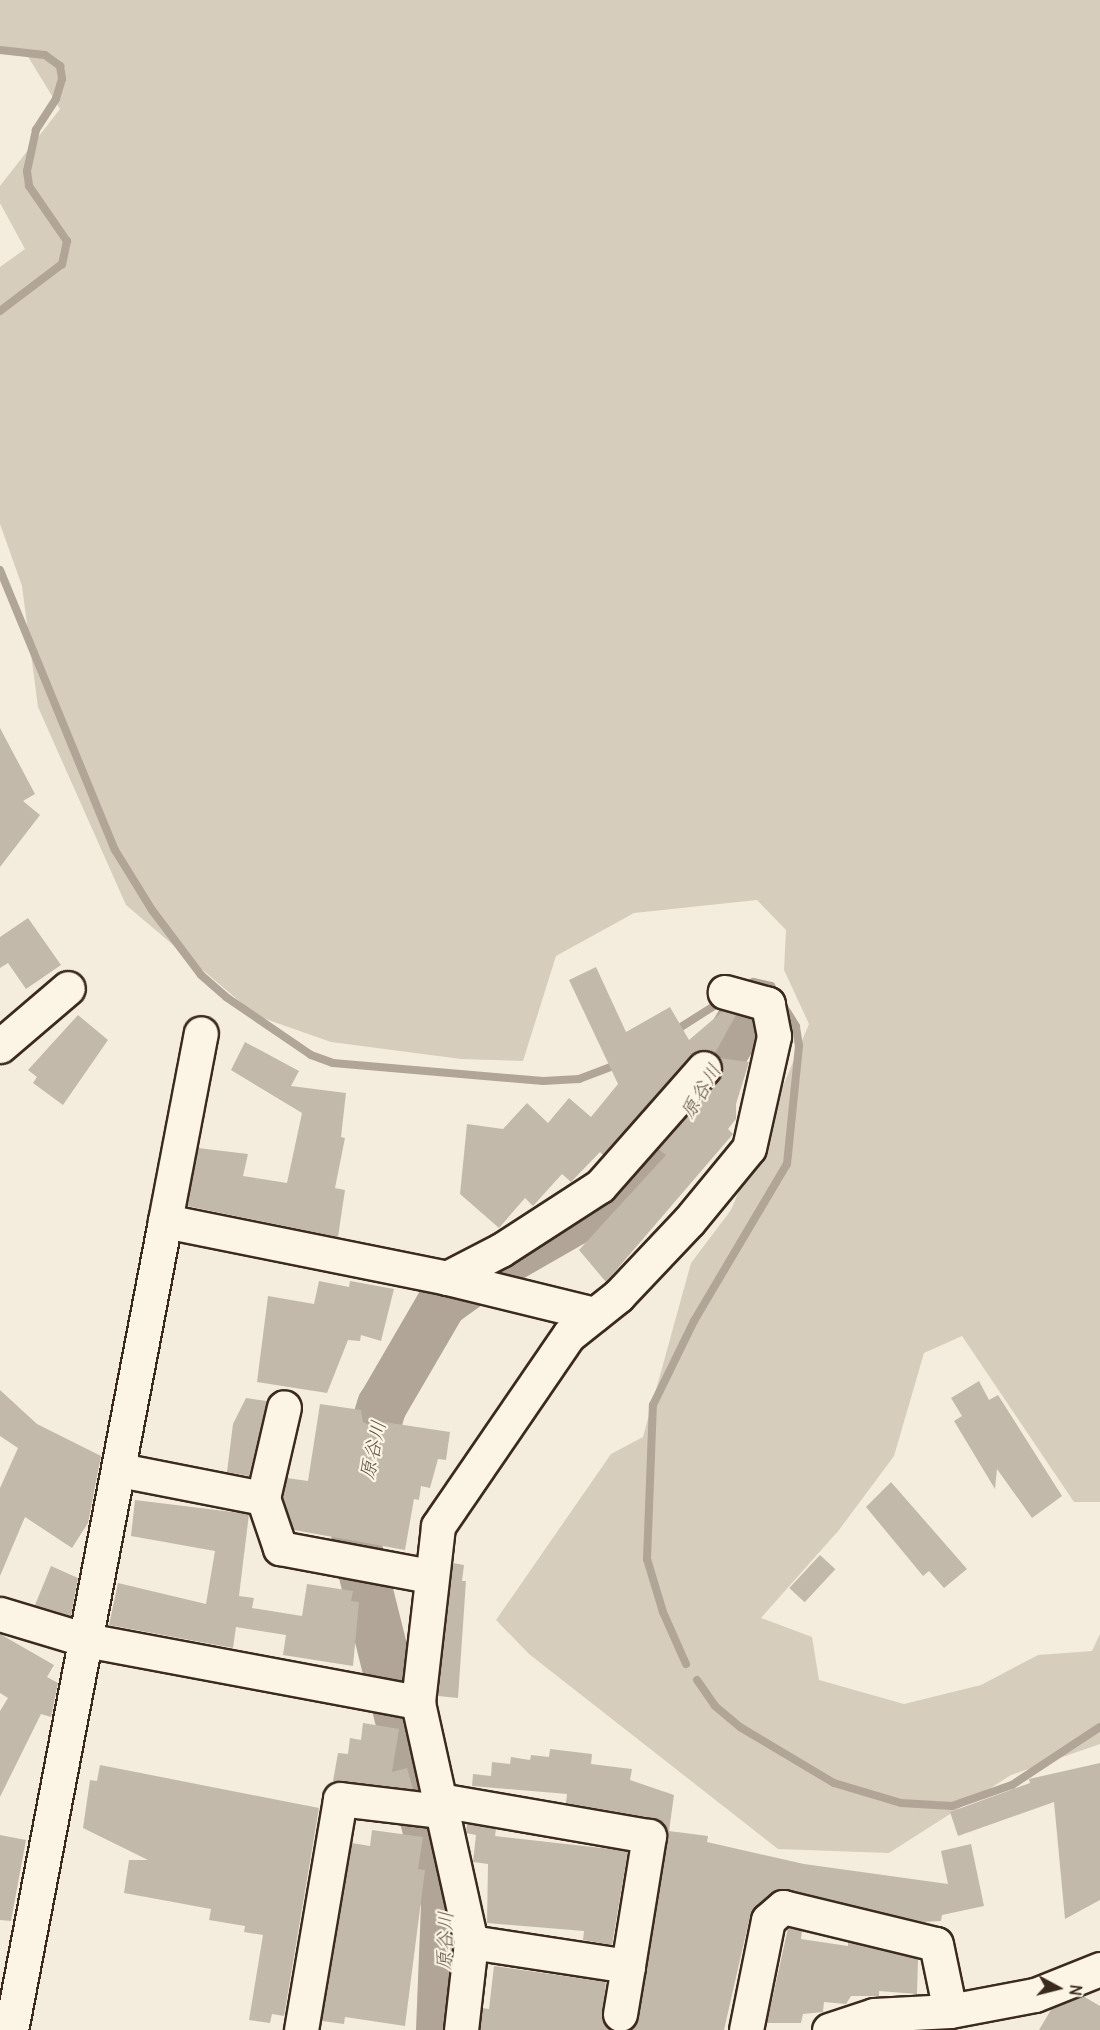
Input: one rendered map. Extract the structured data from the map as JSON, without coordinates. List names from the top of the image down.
{
  "water": ["原谷川"],
  "north": "right"
}
